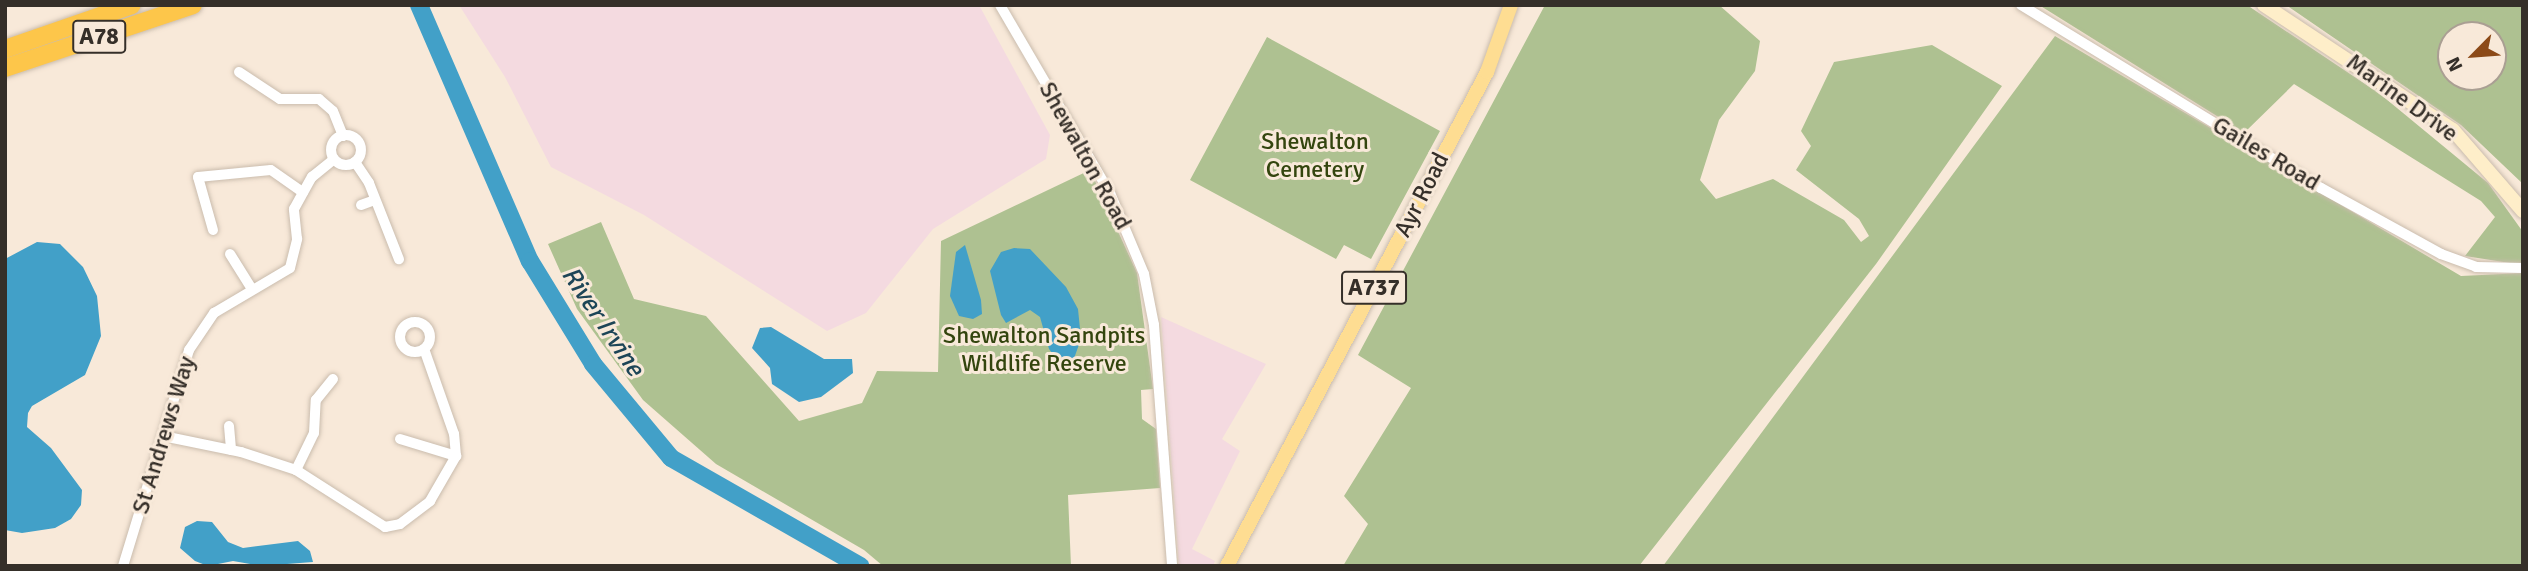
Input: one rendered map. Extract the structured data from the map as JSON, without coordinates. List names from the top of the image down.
{
  "streets": {
    "highway": ["A78"],
    "main road": ["Ayr Road", "A737"],
    "street": [
      "Marine Drive",
      "Gailes Road",
      "Shewalton Road",
      "St Andrews Way"
    ]
  },
  "water": ["River Irvine"],
  "parks": ["Shewalton Cemetery", "Shewalton Sandpits Wildlife Reserve"],
  "north": "bottom left"
}
